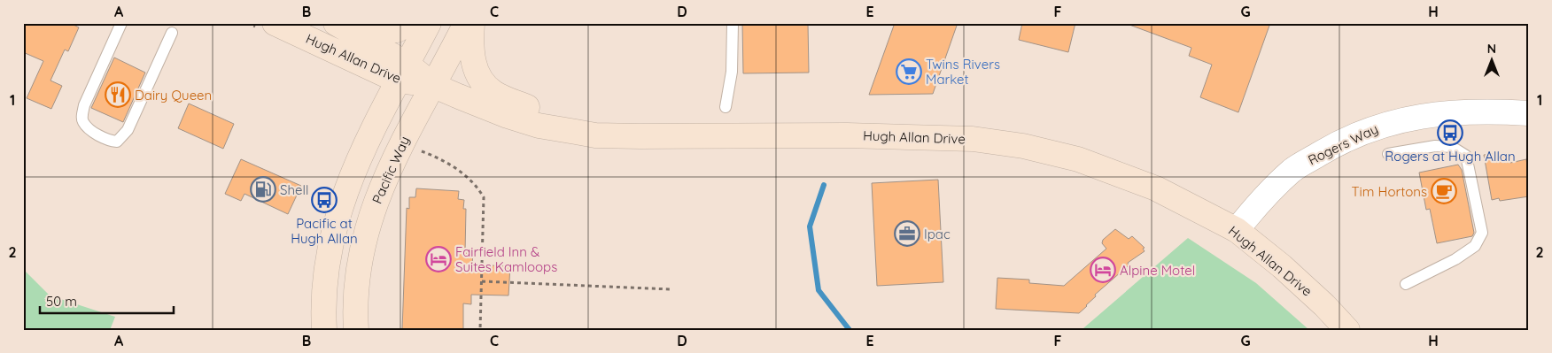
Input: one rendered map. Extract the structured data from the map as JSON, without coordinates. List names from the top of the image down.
{
  "streets": {
    "main road": ["Hugh Allan Drive", "Pacific Way"],
    "street": ["Rogers Way"]
  },
  "crossings": [
    ["Hugh Allan Drive", "Rogers Way"],
    ["Hugh Allan Drive", "Pacific Way"]
  ],
  "places": {
    "supermarket": ["Twins Rivers Market"],
    "restaurant": ["Dairy Queen"],
    "bus stop": ["Rogers at Hugh Allan", "Pacific at Hugh Allan"],
    "fuel station": ["Shell"],
    "cafe": ["Tim Hortons"],
    "office": ["Ipac"],
    "hotel": ["Fairfield Inn & Suites Kamloops", "Alpine Motel"]
  },
  "scale_bar": "50 m",
  "north": "top",
  "grid": {
    "columns": [
      "A",
      "B",
      "C",
      "D",
      "E",
      "F",
      "G",
      "H"
    ],
    "rows": ["1", "2"]
  }
}
